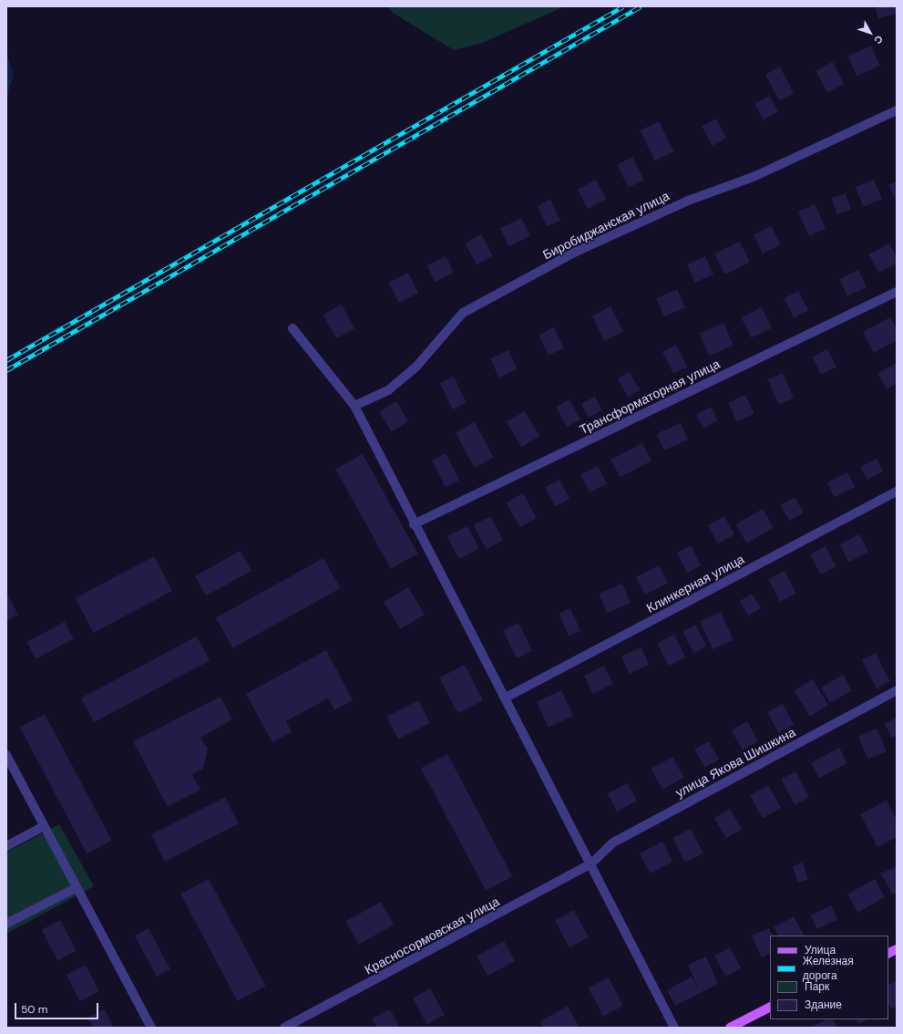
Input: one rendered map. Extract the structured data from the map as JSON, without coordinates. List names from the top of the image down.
{
  "streets": {
    "street": [
      "Биробиджанская улица",
      "Трансформаторная улица",
      "Клинкерная улица",
      "улица Якова Шишкина",
      "Красносормовская улица"
    ]
  },
  "crossings": [
    ["улица Якова Шишкина", "Красносормовская улица"]
  ],
  "legend": [
    "Улица",
    "Железная дорога",
    "Парк",
    "Здание"
  ],
  "scale_bar": "50 m",
  "north": "bottom right"
}
